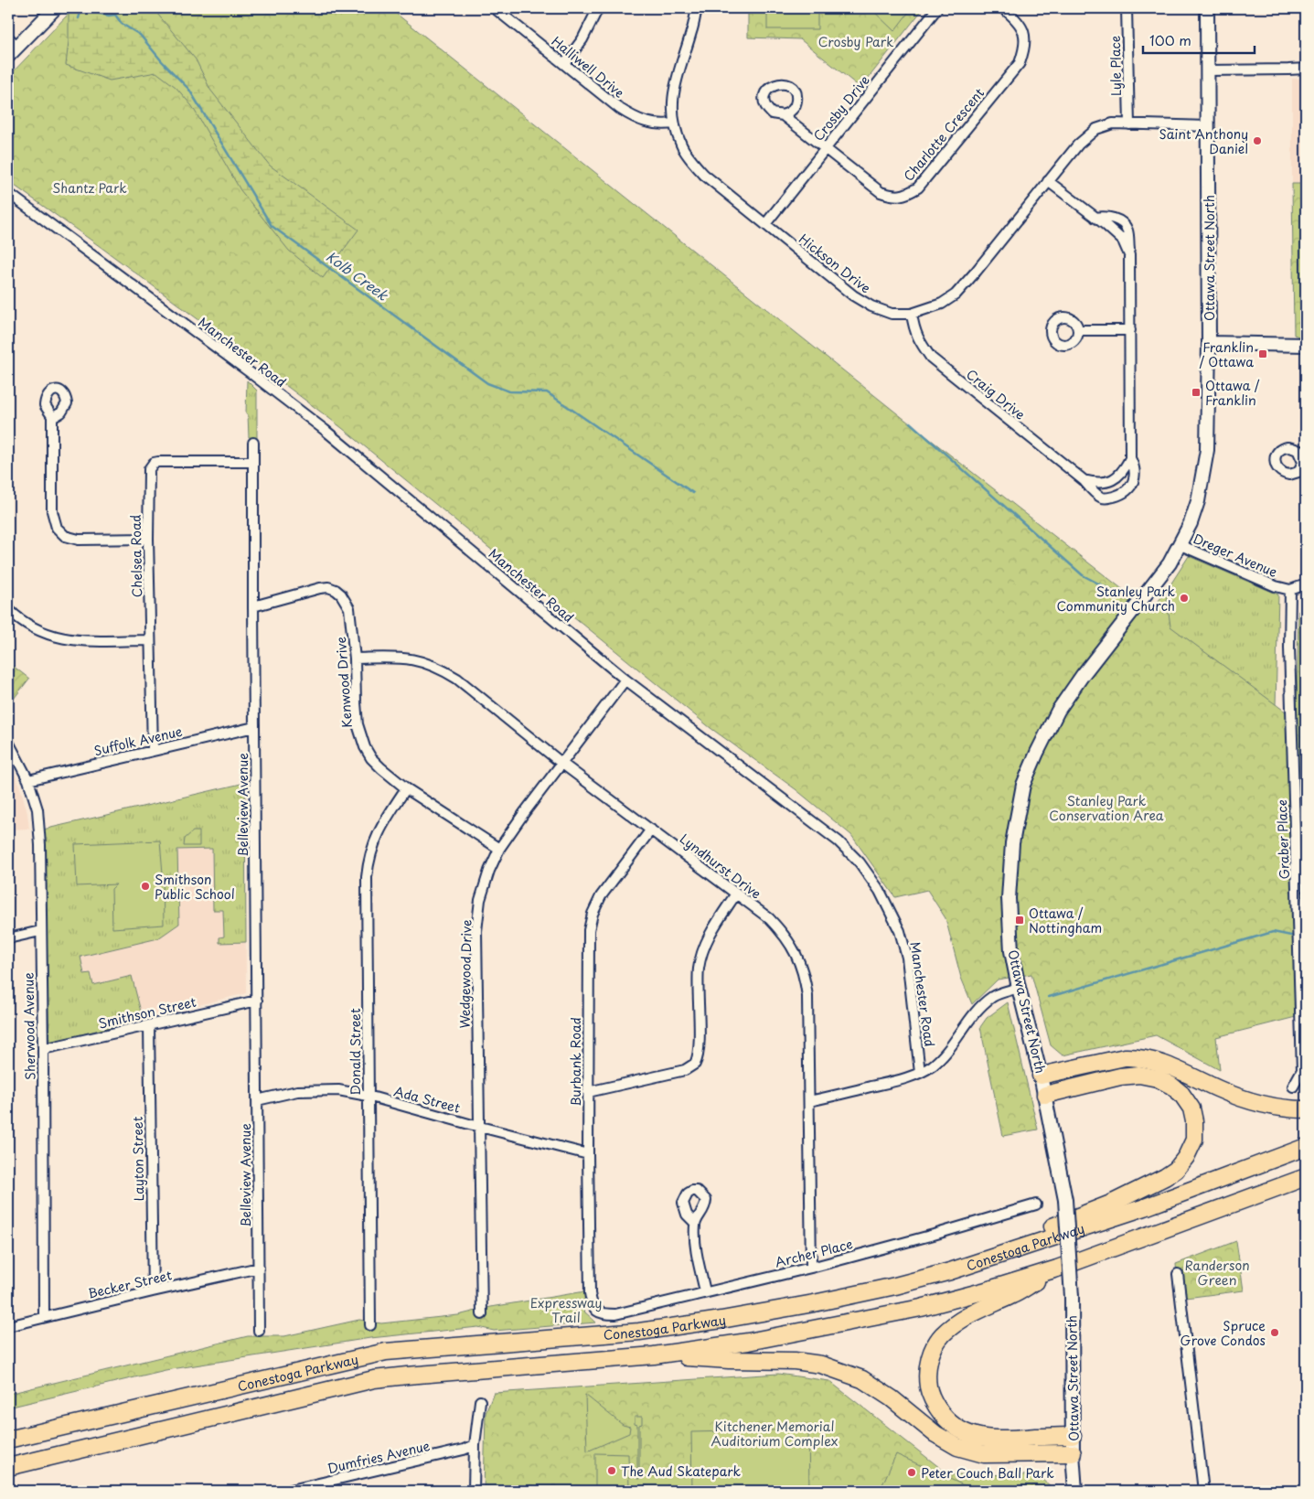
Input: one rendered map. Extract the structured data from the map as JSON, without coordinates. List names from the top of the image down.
{
  "streets": {
    "highway": ["Conestoga Parkway"],
    "main road": ["Ottawa Street North"],
    "street": [
      "Lyle Place",
      "Halliwell Drive",
      "Crosby Drive",
      "Charlotte Crescent",
      "Hickson Drive",
      "Manchester Road",
      "Craig Drive",
      "Dreger Avenue",
      "Chelsea Road",
      "Kenwood Drive",
      "Suffolk Avenue",
      "Belleview Avenue",
      "Graber Place",
      "Lyndhurst Drive",
      "Wedgewood Drive",
      "Smithson Street",
      "Sherwood Avenue",
      "Donald Street",
      "Burbank Road",
      "Ada Street",
      "Layton Street",
      "Archer Place",
      "Becker Street",
      "Dumfries Avenue"
    ]
  },
  "crossings": [
    ["Lyle Place", "Hickson Drive"],
    ["Halliwell Drive", "Hickson Drive"],
    ["Crosby Drive", "Charlotte Crescent"],
    ["Crosby Drive", "Hickson Drive"],
    ["Ottawa Street North", "Hickson Drive"],
    ["Ottawa Street North", "Dreger Avenue"],
    ["Hickson Drive", "Craig Drive"],
    ["Manchester Road", "Wedgewood Drive"],
    ["Dreger Avenue", "Graber Place"],
    ["Chelsea Road", "Suffolk Avenue"],
    ["Chelsea Road", "Belleview Avenue"],
    ["Kenwood Drive", "Belleview Avenue"],
    ["Kenwood Drive", "Lyndhurst Drive"],
    ["Kenwood Drive", "Wedgewood Drive"],
    ["Kenwood Drive", "Donald Street"],
    ["Suffolk Avenue", "Belleview Avenue"],
    ["Suffolk Avenue", "Sherwood Avenue"],
    ["Belleview Avenue", "Smithson Street"],
    ["Belleview Avenue", "Ada Street"],
    ["Belleview Avenue", "Becker Street"],
    ["Lyndhurst Drive", "Wedgewood Drive"],
    ["Lyndhurst Drive", "Burbank Road"],
    ["Lyndhurst Drive", "Archer Place"],
    ["Wedgewood Drive", "Ada Street"],
    ["Smithson Street", "Sherwood Avenue"],
    ["Smithson Street", "Layton Street"],
    ["Sherwood Avenue", "Becker Street"],
    ["Donald Street", "Ada Street"],
    ["Burbank Road", "Ada Street"],
    ["Burbank Road", "Archer Place"],
    ["Layton Street", "Becker Street"]
  ],
  "water": ["Kolb Creek"],
  "parks": [
    "Crosby Park",
    "Shantz Park",
    "Stanley Park Conservation Area",
    "Randerson Green",
    "Expressway Trail",
    "Kitchener Memorial Auditorium Complex"
  ],
  "places": {
    "other": [
      "Saint Anthony Daniel",
      "Stanley Park Community Church",
      "Smithson Public School",
      "Spruce Grove Condos",
      "The Aud Skatepark",
      "Peter Couch Ball Park"
    ],
    "transit": ["Franklin / Ottawa", "Ottawa / Franklin", "Ottawa / Nottingham"]
  },
  "scale_bar": "100 m"
}
